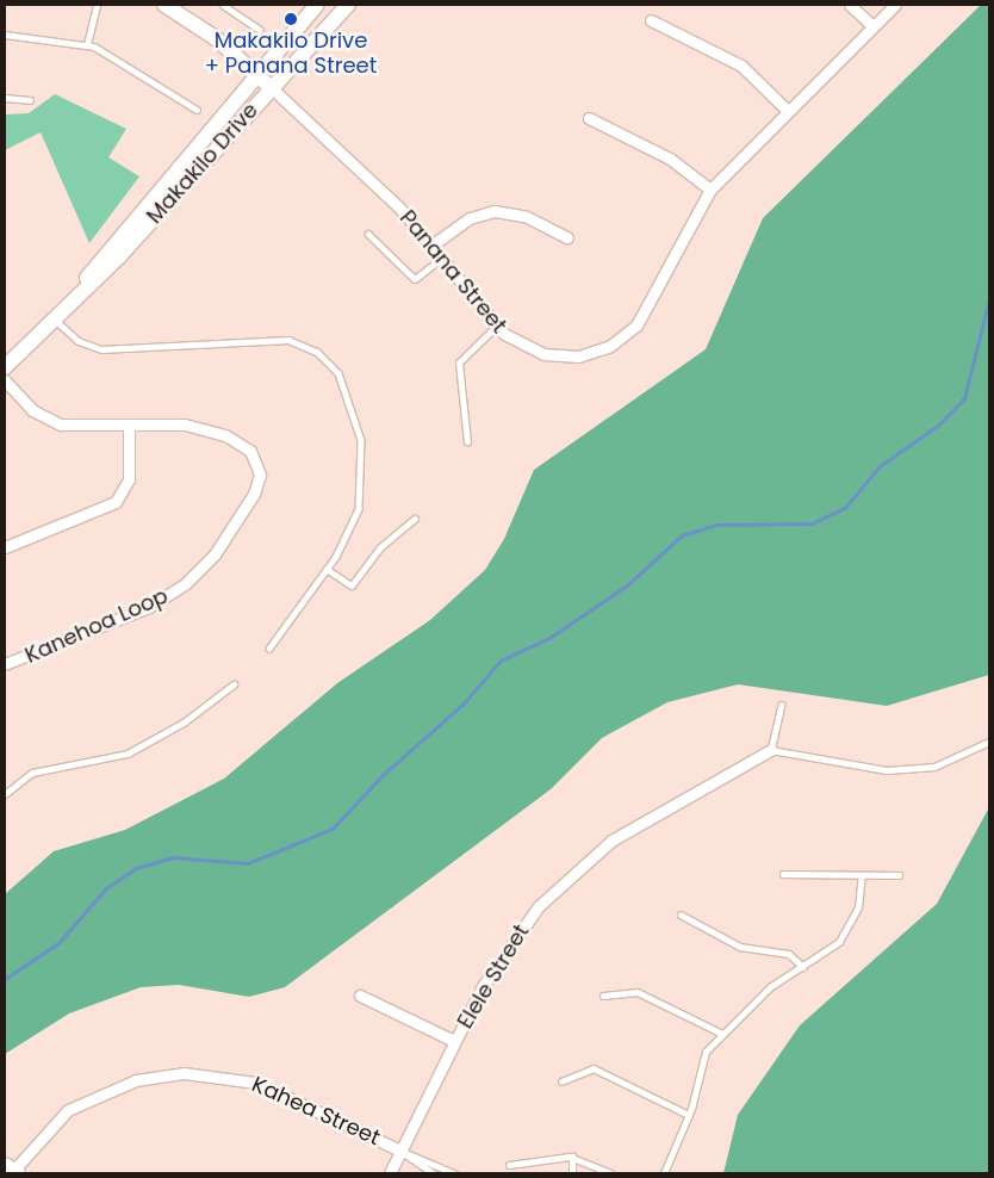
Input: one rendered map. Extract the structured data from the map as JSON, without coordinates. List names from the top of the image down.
{
  "streets": {
    "main road": ["Makakilo Drive", "Panana Street"],
    "street": ["Kanehoa Loop", "Elele Street", "Kahea Street"]
  },
  "crossings": [
    ["Makakilo Drive", "Panana Street"],
    ["Elele Street", "Kahea Street"]
  ],
  "places": ["Makakilo Drive + Panana Street"]
}
